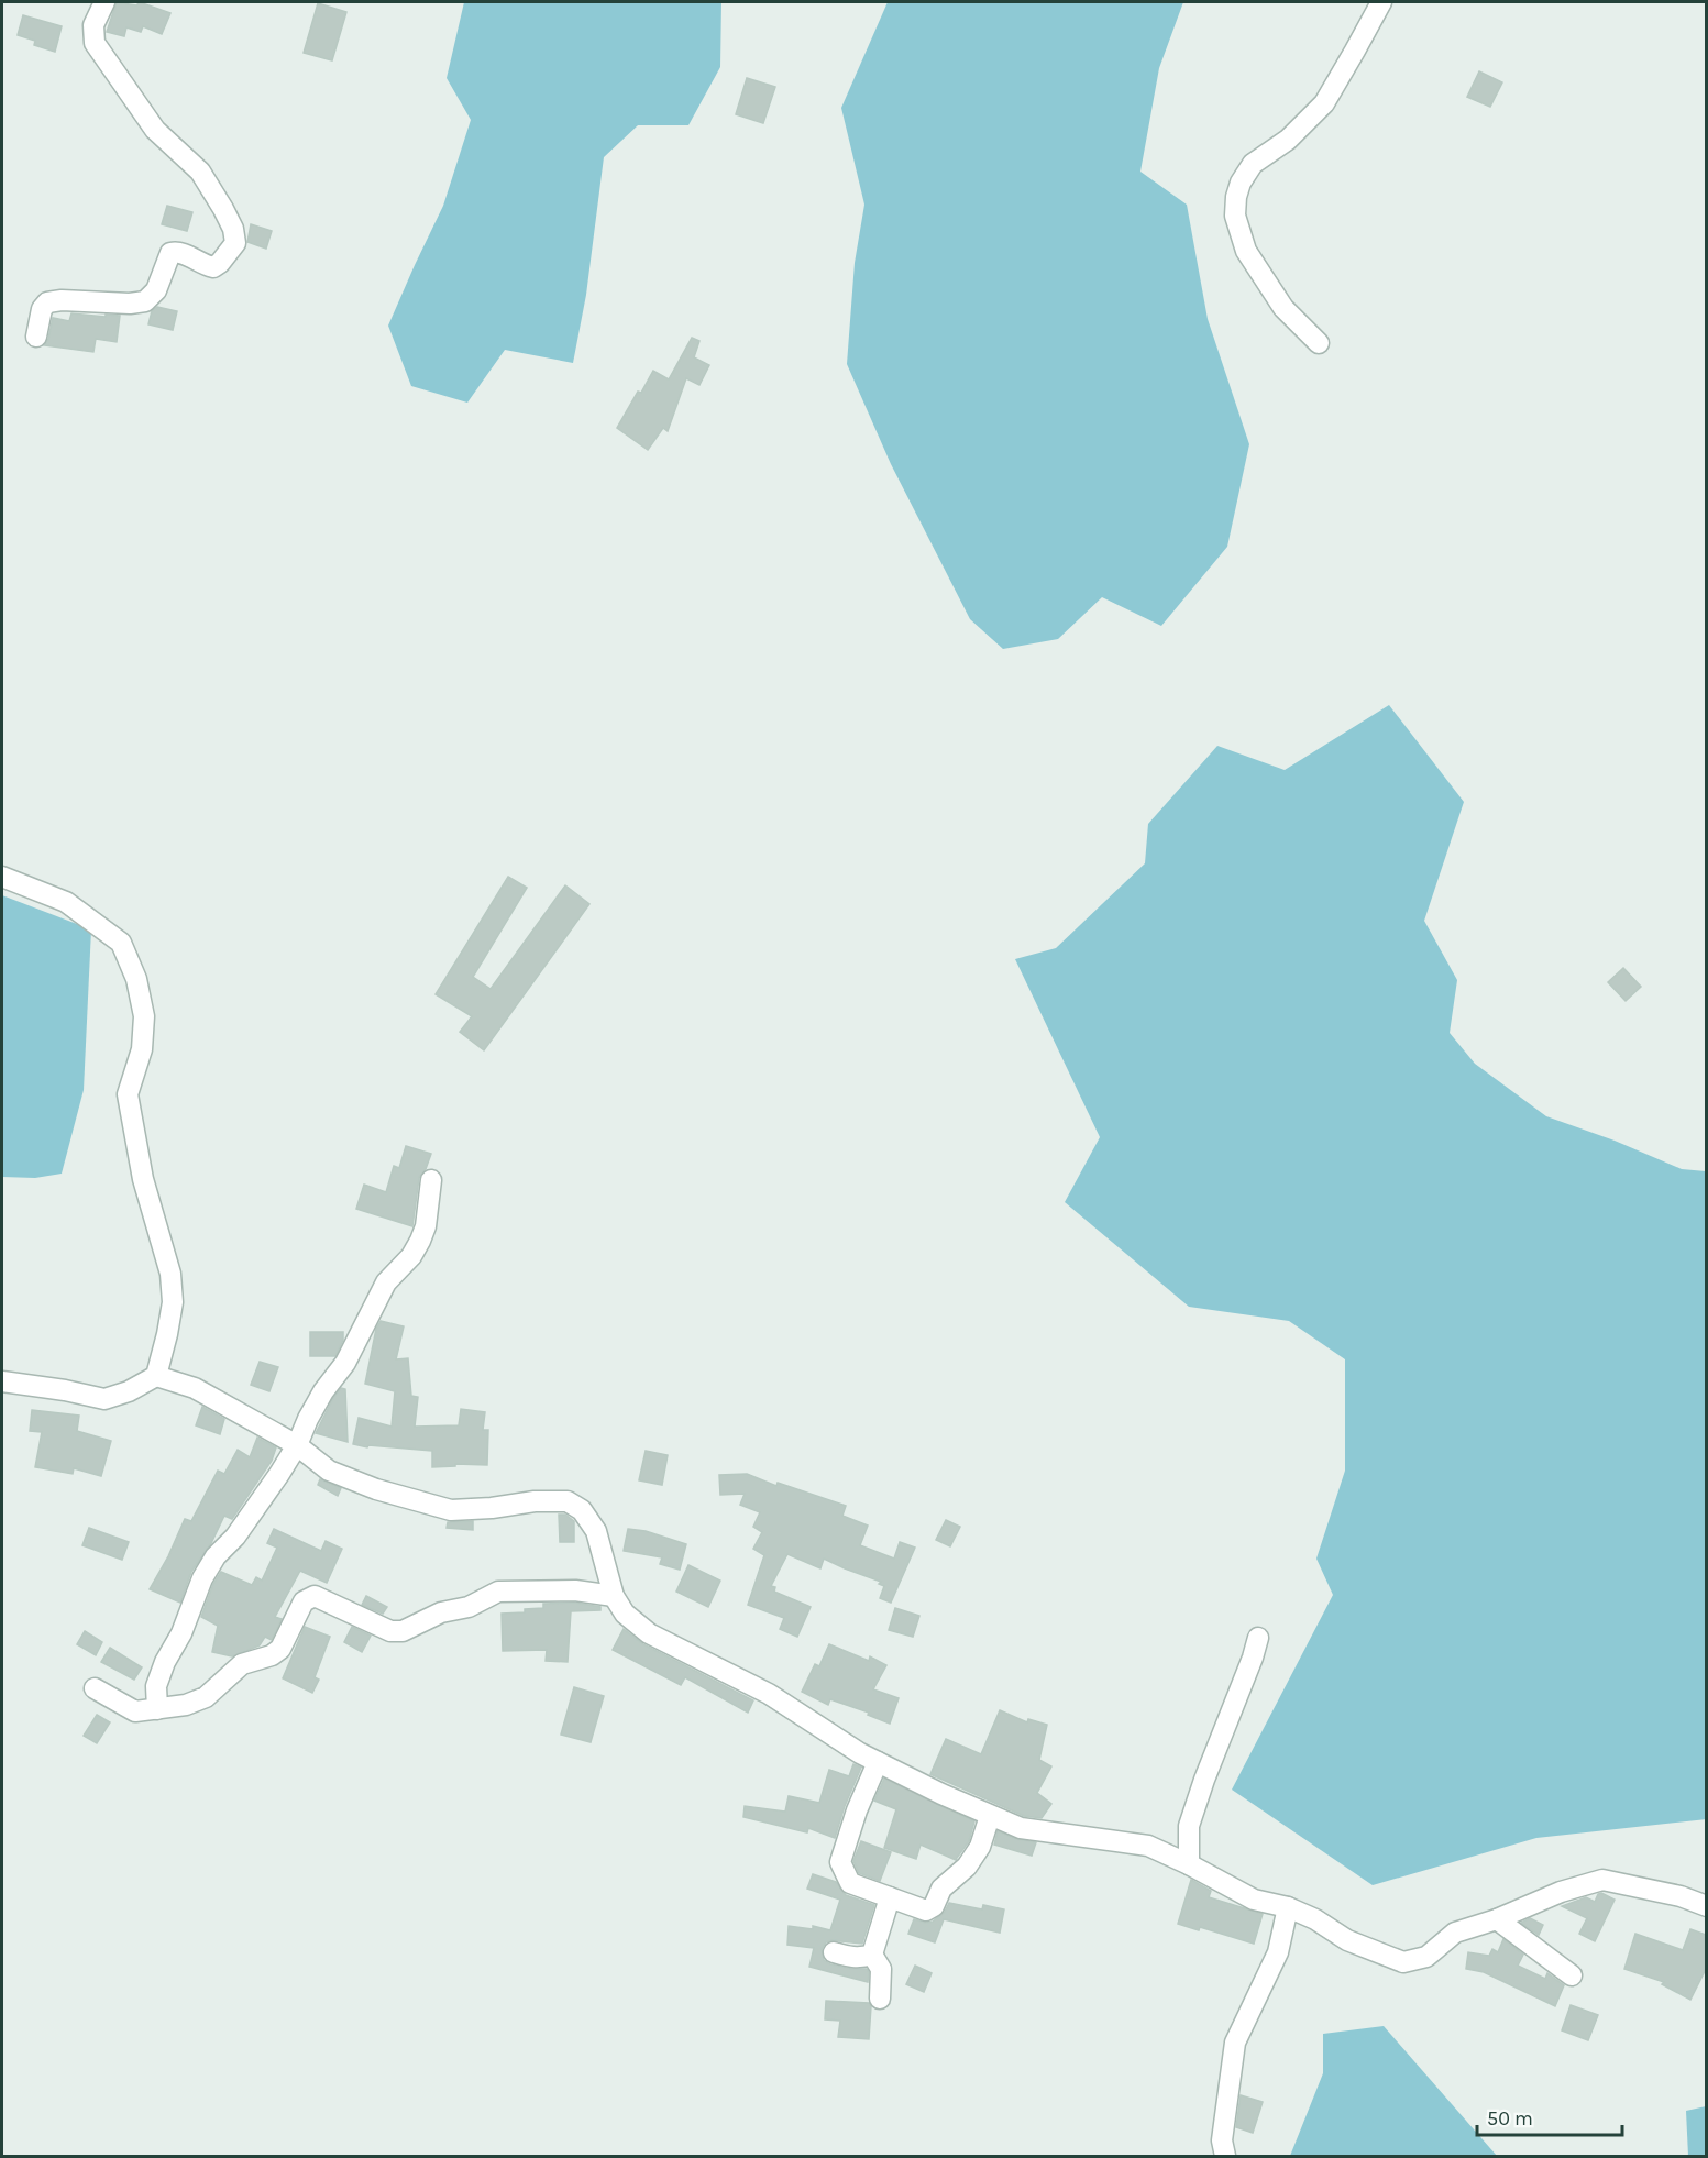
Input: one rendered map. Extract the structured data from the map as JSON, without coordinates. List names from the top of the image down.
{
  "scale_bar": "50 m"
}
